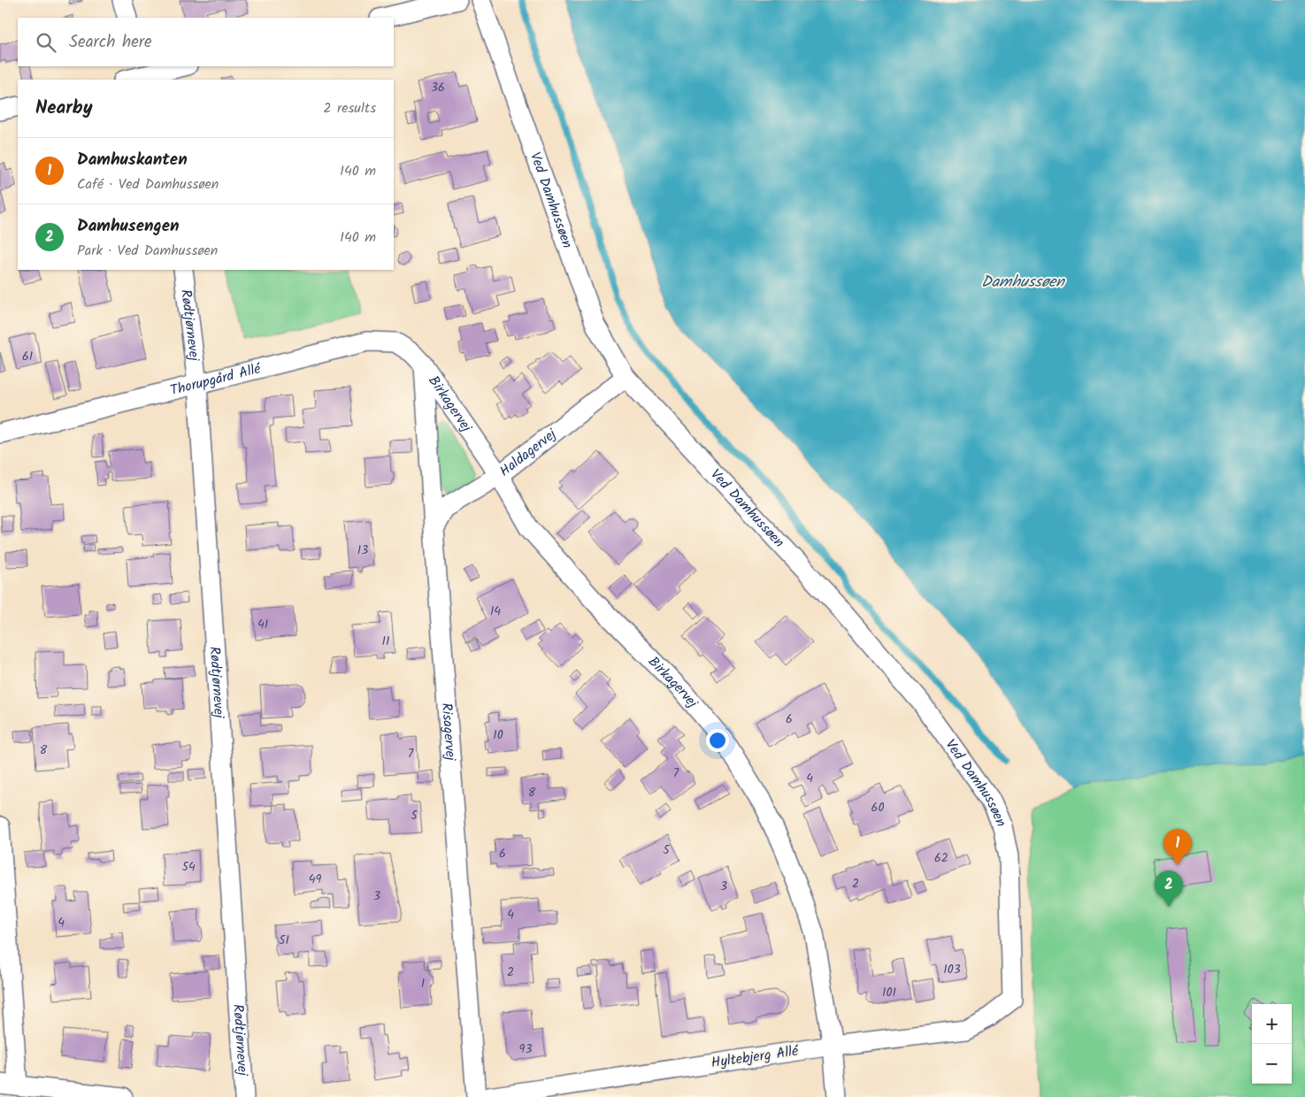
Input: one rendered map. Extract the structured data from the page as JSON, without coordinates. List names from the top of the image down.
{
  "streets": {
    "street": [
      "Ved Damhussøen",
      "Rødtjørnevej",
      "Thorupgård Allé",
      "Birkagervej",
      "Haldagervej",
      "Risagervej",
      "Hyltebjerg Allé"
    ]
  },
  "crossings": [
    ["Ved Damhussøen", "Haldagervej"],
    ["Ved Damhussøen", "Hyltebjerg Allé"],
    ["Rødtjørnevej", "Thorupgård Allé"],
    ["Thorupgård Allé", "Birkagervej"],
    ["Thorupgård Allé", "Risagervej"],
    ["Birkagervej", "Haldagervej"],
    ["Birkagervej", "Risagervej"],
    ["Birkagervej", "Hyltebjerg Allé"],
    ["Haldagervej", "Risagervej"]
  ],
  "water": ["Damhussøen"],
  "house_numbers": [
    "36",
    "61",
    "13",
    "14",
    "41",
    "11",
    "6",
    "10",
    "8",
    "7",
    "7",
    "4",
    "8",
    "60",
    "5",
    "5",
    "6",
    "62",
    "54",
    "49",
    "2",
    "3",
    "3",
    "4",
    "4",
    "51",
    "103",
    "2",
    "1",
    "101",
    "93"
  ],
  "page": {
    "search": "Search here",
    "heading": ["Nearby", "2 results"],
    "list": [
      {
        "mark": "1",
        "name": "Damhuskanten",
        "note": "Café · Ved Damhussøen",
        "value": "140 m"
      },
      {
        "mark": "2",
        "name": "Damhusengen",
        "note": "Park · Ved Damhussøen",
        "value": "140 m"
      }
    ],
    "pins": ["1", "2"],
    "map_buttons": ["+", "−"]
  }
}
